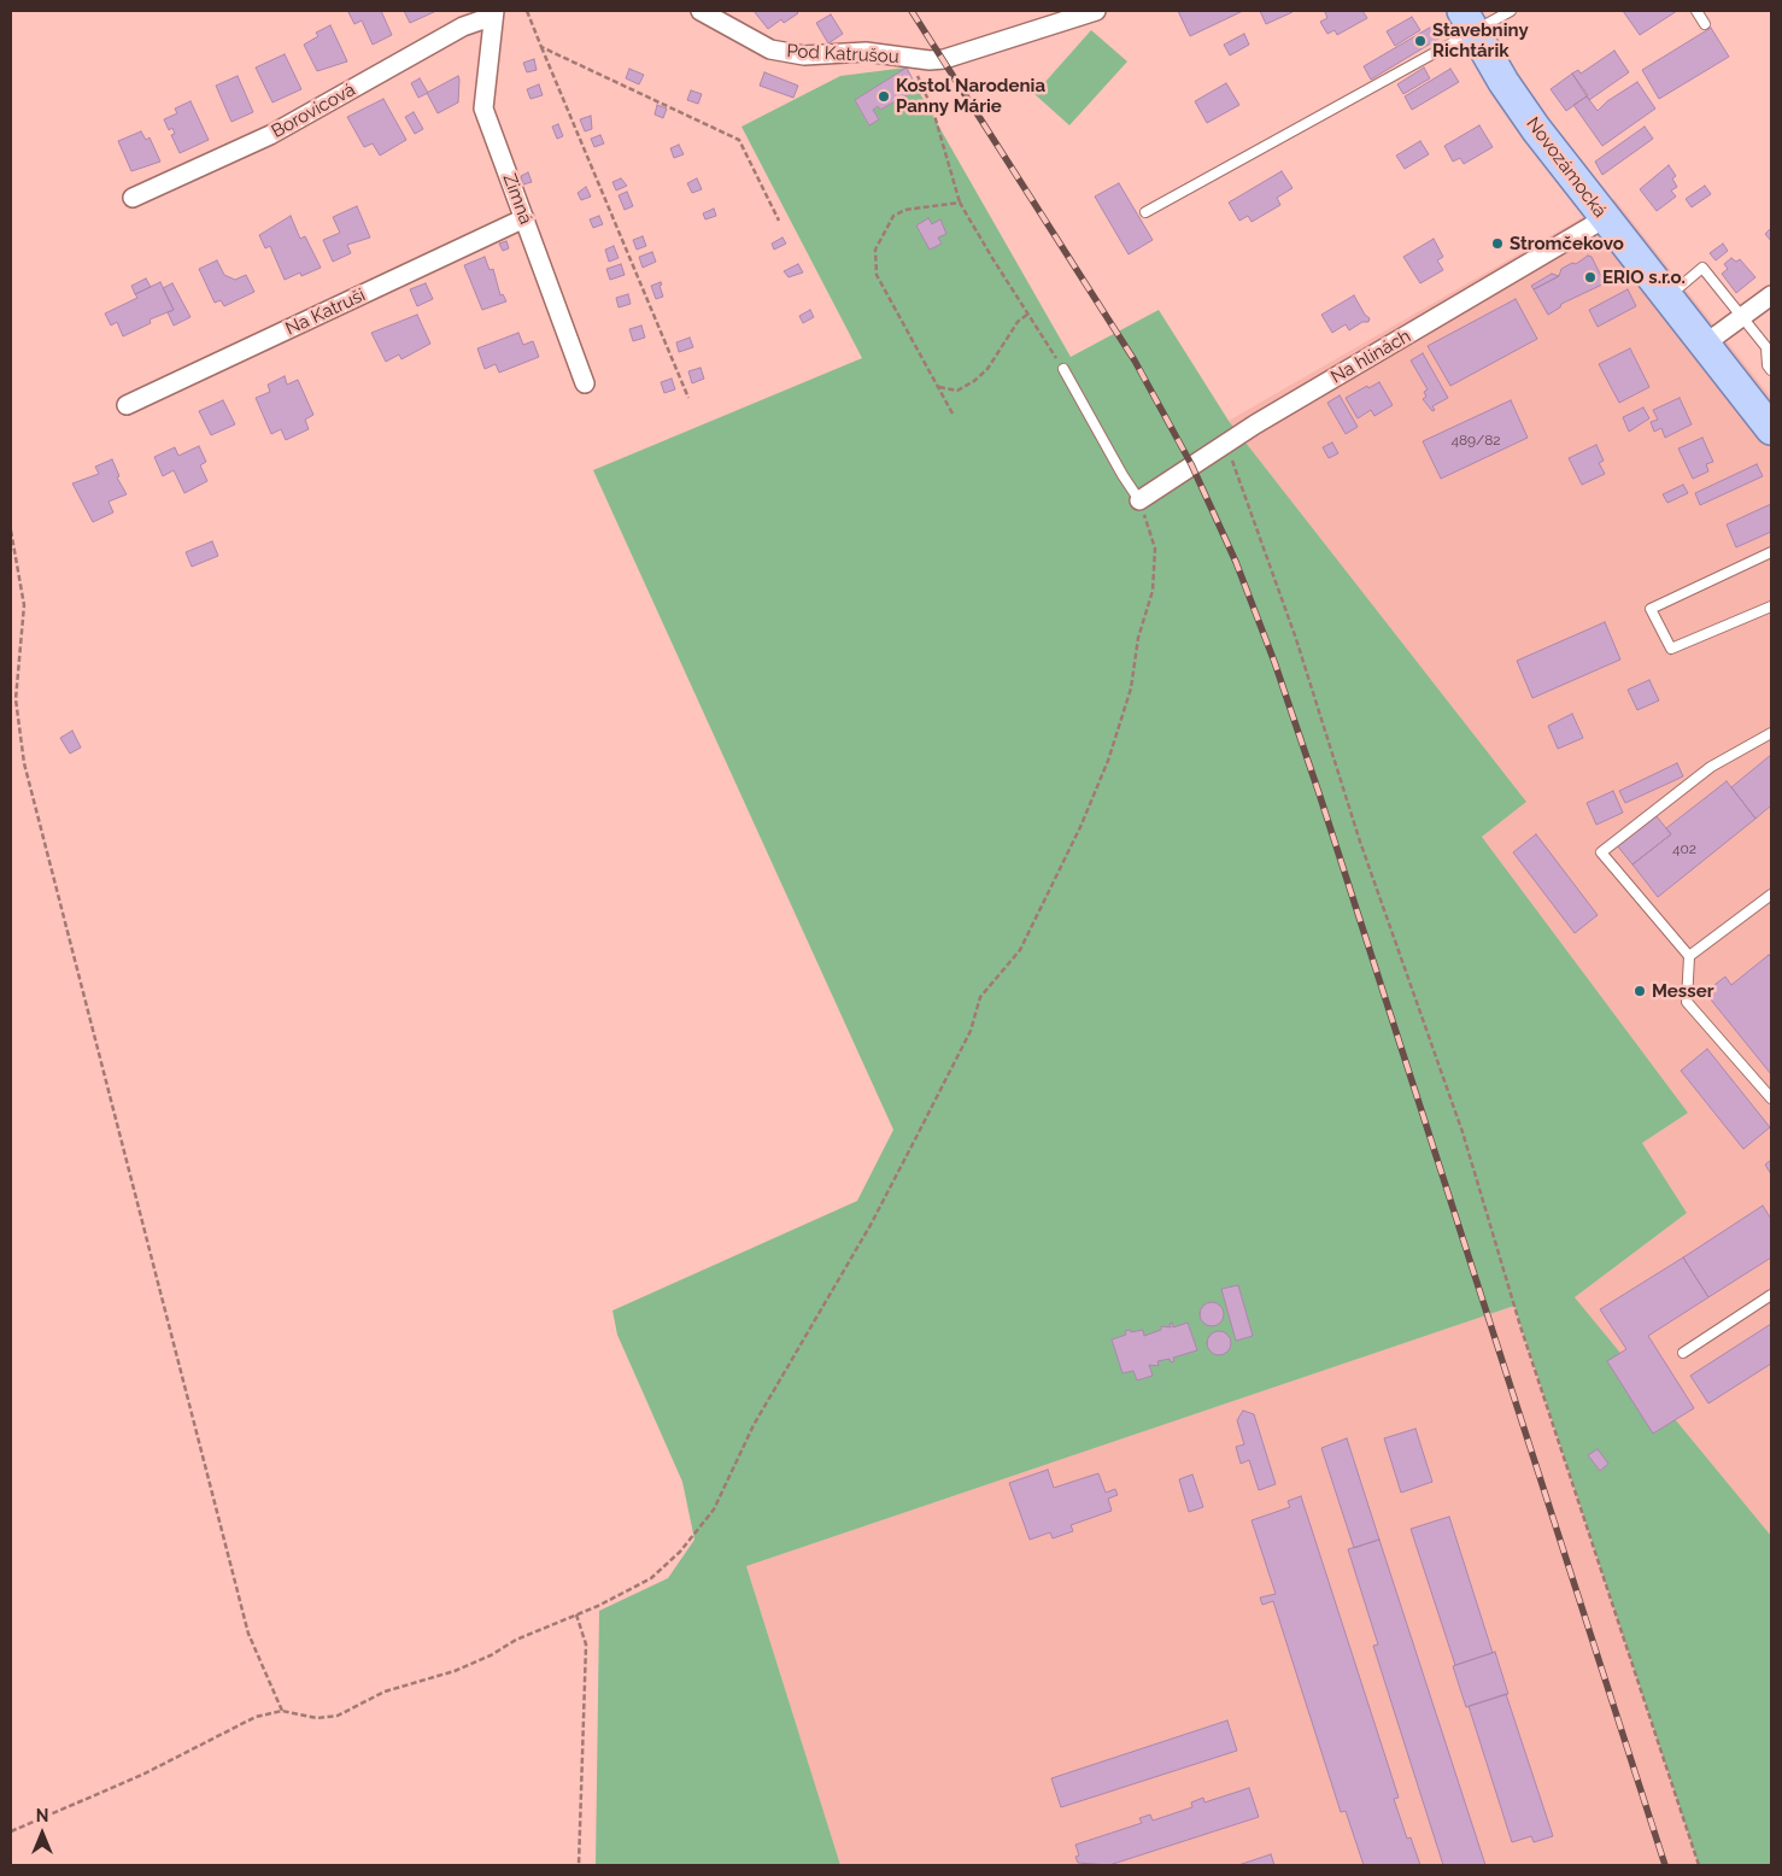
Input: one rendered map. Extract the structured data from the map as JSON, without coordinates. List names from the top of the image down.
{
  "streets": {
    "main road": ["Novozámocká"],
    "street": [
      "Pod Katrušou",
      "Borovicová",
      "Zimná",
      "Na Katruši",
      "Na hlinách"
    ]
  },
  "crossings": [
    ["Borovicová", "Zimná"],
    ["Novozámocká", "Na hlinách"],
    ["Zimná", "Na Katruši"]
  ],
  "places": [
    "Stavebniny Richtárik",
    "Kostol Narodenia Panny Márie",
    "Stromčekovo",
    "ERIO s.r.o.",
    "Messer"
  ],
  "house_numbers": ["489/82", "402"],
  "north": "top"
}
